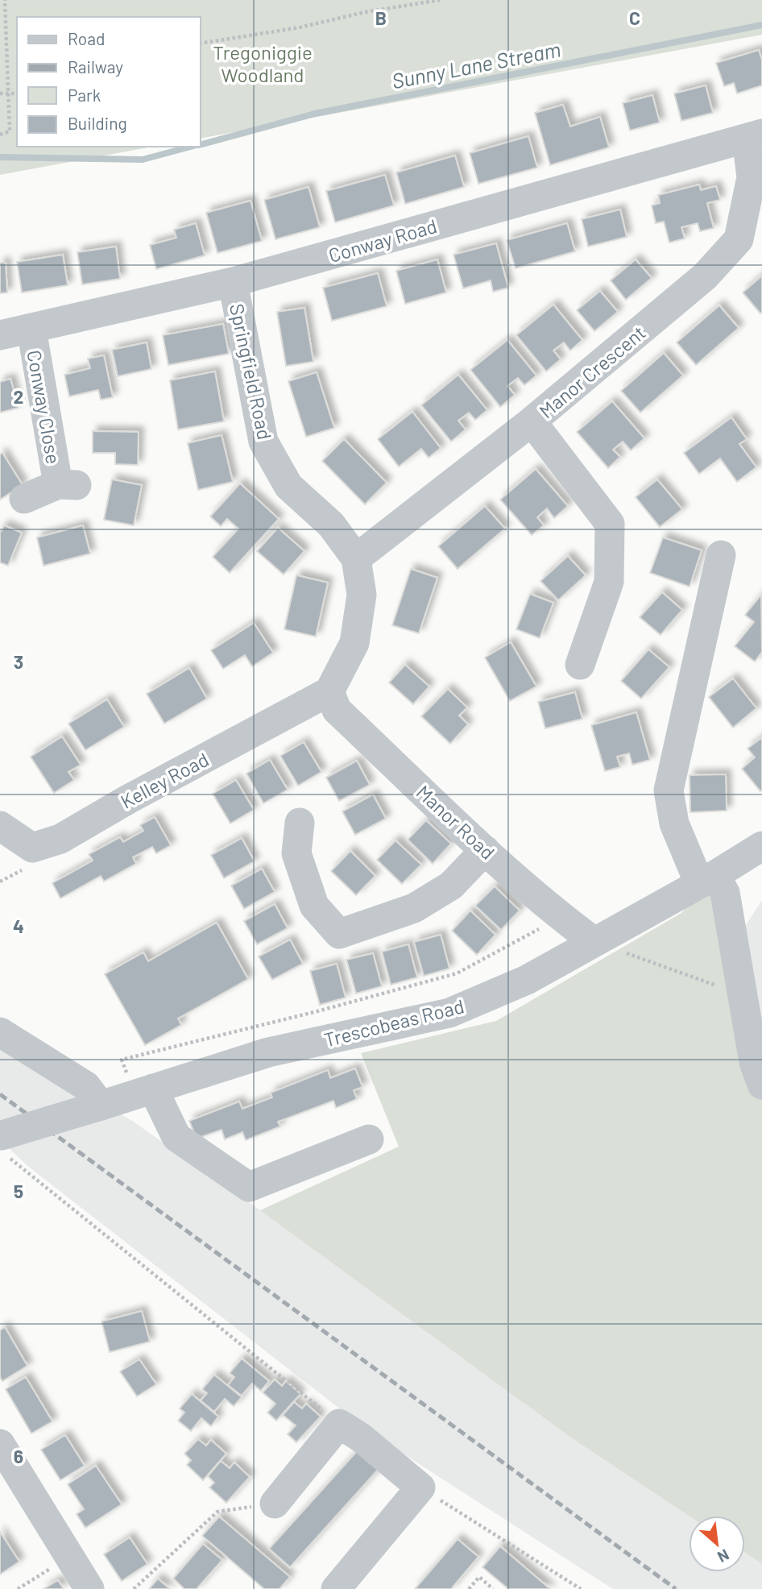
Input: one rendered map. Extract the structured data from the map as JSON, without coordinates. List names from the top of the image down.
{
  "streets": {
    "street": [
      "Conway Road",
      "Springfield Road",
      "Manor Crescent",
      "Conway Close",
      "Kelley Road",
      "Manor Road",
      "Trescobeas Road"
    ]
  },
  "crossings": [
    ["Conway Road", "Springfield Road"],
    ["Conway Road", "Manor Crescent"],
    ["Conway Road", "Conway Close"],
    ["Springfield Road", "Manor Crescent"],
    ["Springfield Road", "Kelley Road"],
    ["Springfield Road", "Manor Road"],
    ["Kelley Road", "Manor Road"],
    ["Manor Road", "Trescobeas Road"]
  ],
  "water": ["Sunny Lane Stream"],
  "parks": ["Tregoniggie Woodland"],
  "legend": [
    "Road",
    "Railway",
    "Park",
    "Building"
  ],
  "north": "bottom right",
  "grid": {
    "columns": ["B", "C"],
    "rows": [
      "2",
      "3",
      "4",
      "5",
      "6"
    ]
  }
}
